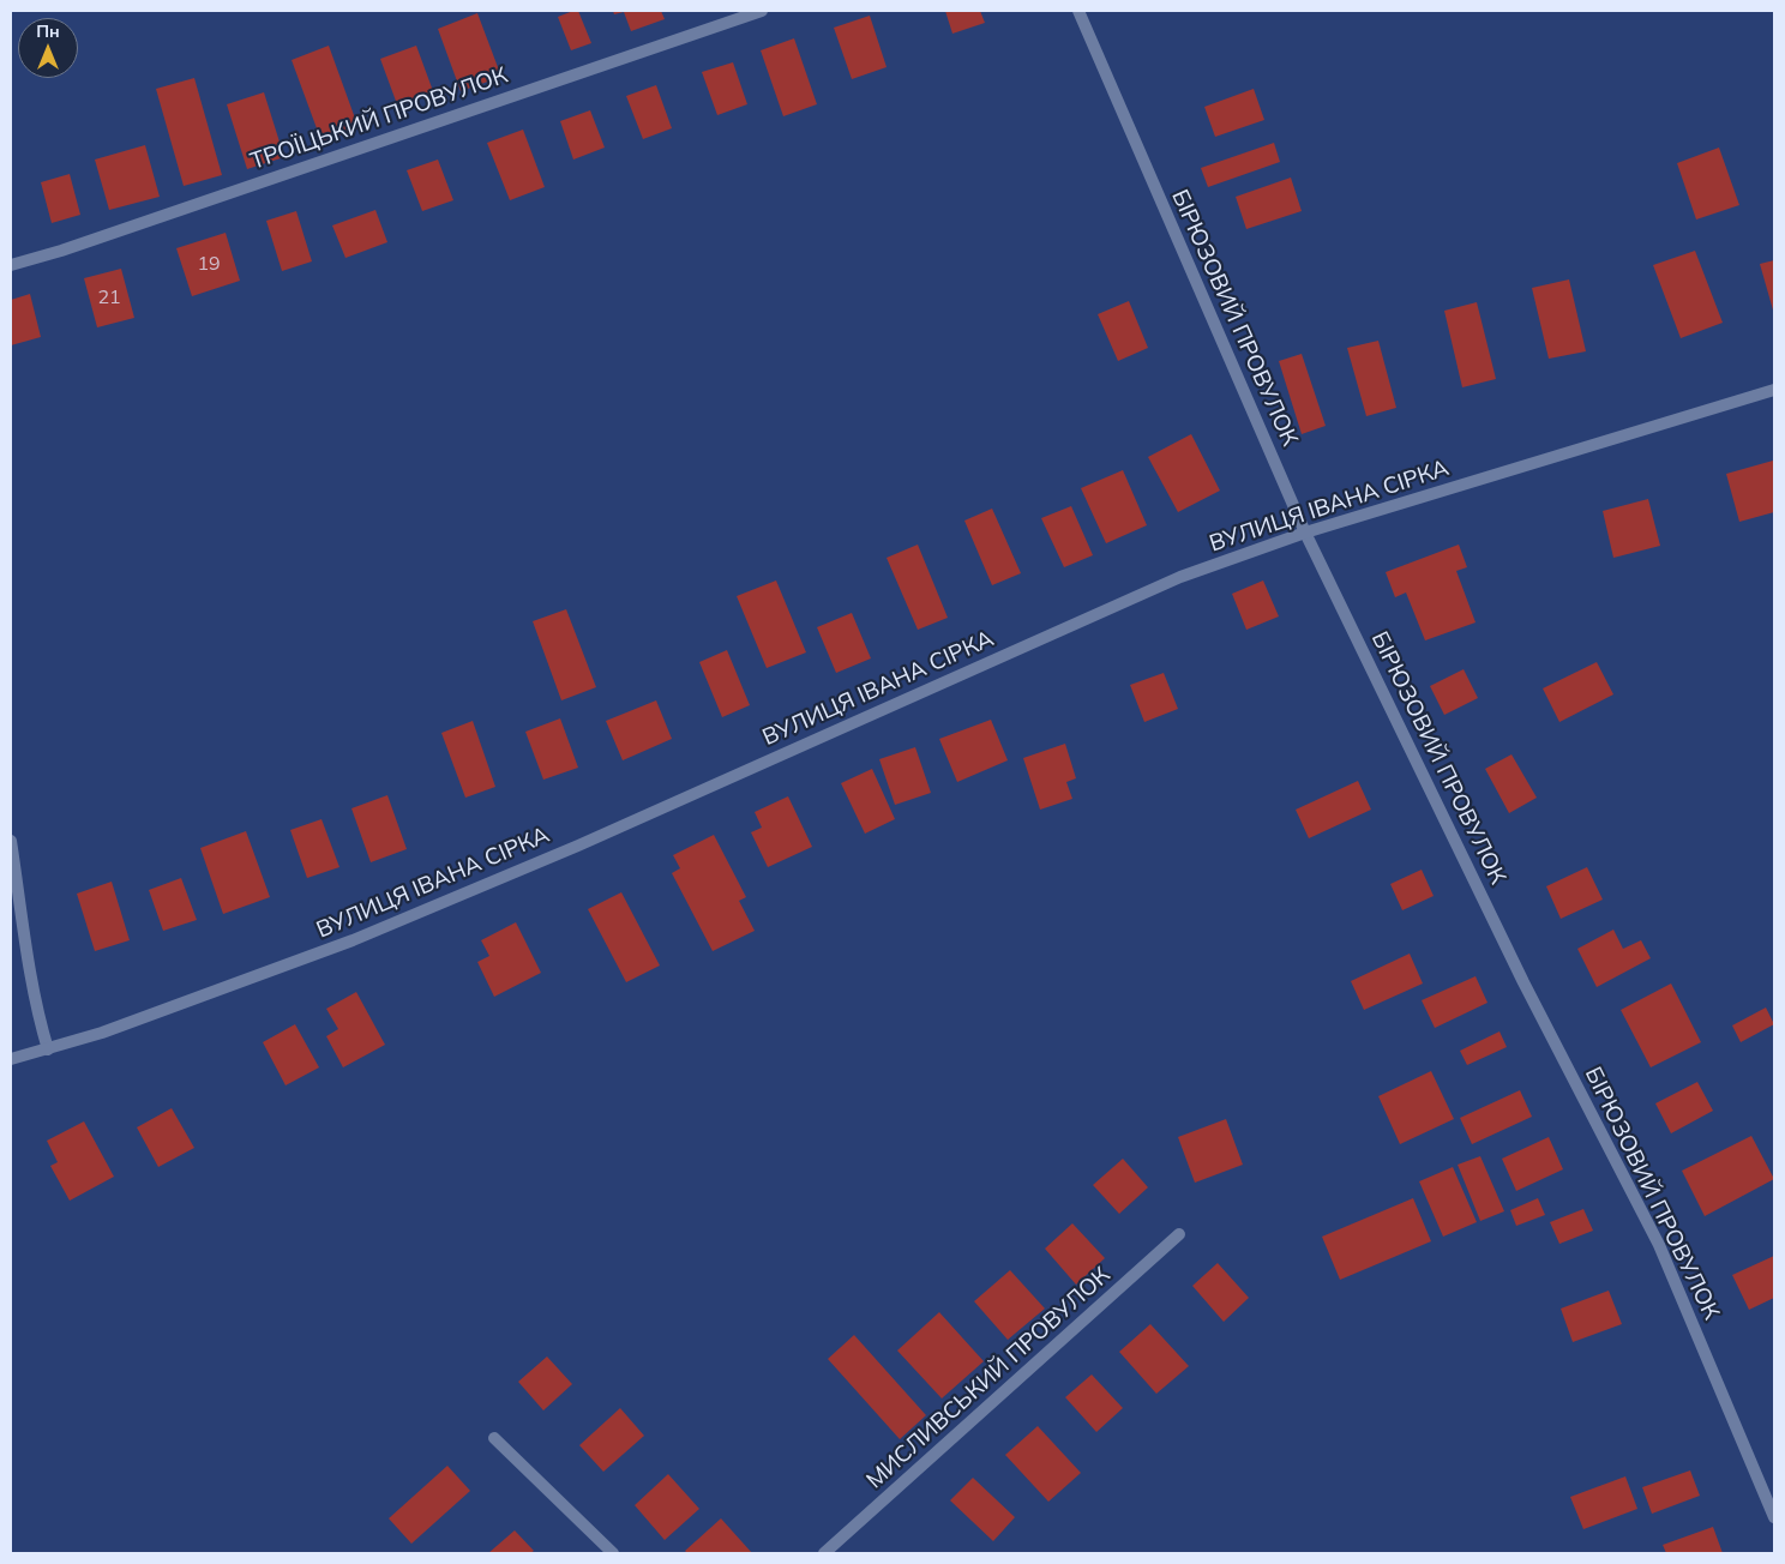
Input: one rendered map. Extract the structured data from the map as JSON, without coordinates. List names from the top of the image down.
{
  "streets": {
    "street": [
      "ТРОЇЦЬКИЙ ПРОВУЛОК",
      "БІРЮЗОВИЙ ПРОВУЛОК",
      "ВУЛИЦЯ ІВАНА СІРКА",
      "МИСЛИВСЬКИЙ ПРОВУЛОК"
    ]
  },
  "crossings": [
    ["БІРЮЗОВИЙ ПРОВУЛОК", "ВУЛИЦЯ ІВАНА СІРКА"]
  ],
  "house_numbers": ["19", "21"],
  "north": "top"
}
